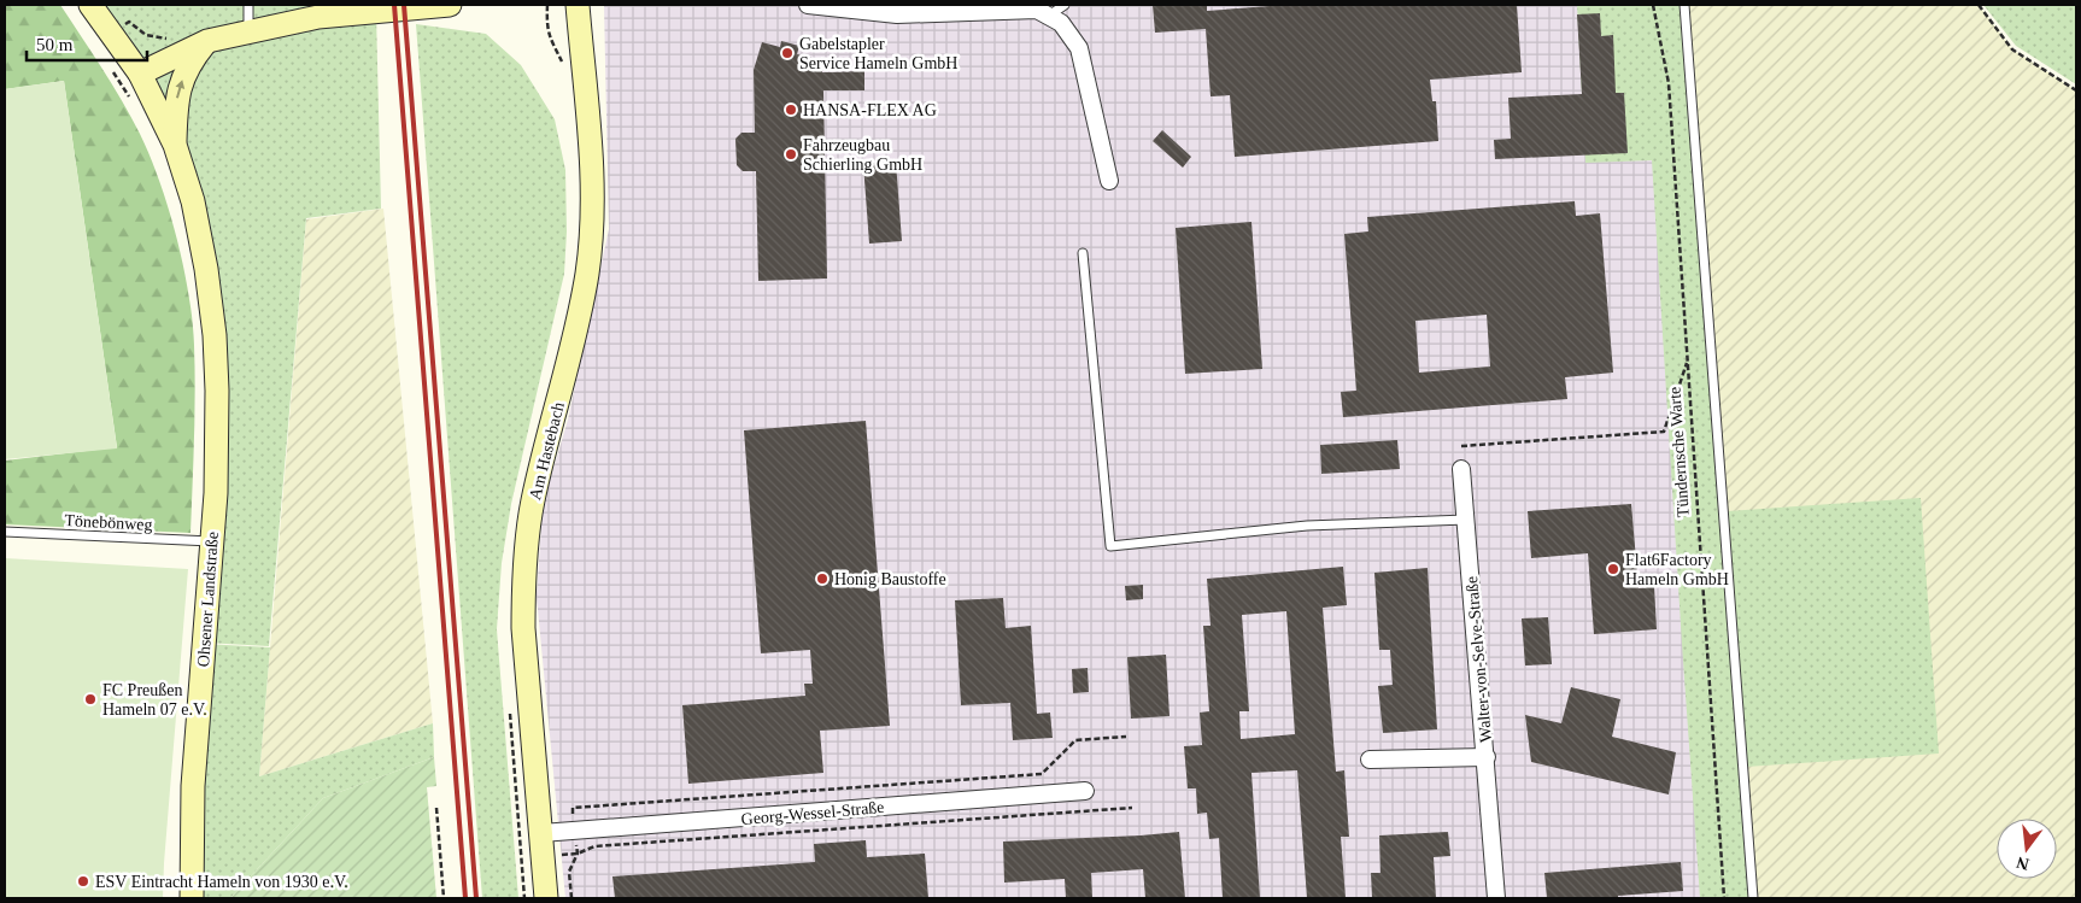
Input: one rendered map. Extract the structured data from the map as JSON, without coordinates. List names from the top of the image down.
{
  "streets": {
    "main road": ["Am Hastebach", "Ohsener Landstraße"],
    "street": ["Walter-von-Selve-Straße", "Georg-Wessel-Straße"],
    "lane": ["Tönebönweg"],
    "path": ["Tündernsche Warte"]
  },
  "crossings": [
    ["Am Hastebach", "Georg-Wessel-Straße"],
    ["Tönebönweg", "Ohsener Landstraße"]
  ],
  "places": [
    "Gabelstapler Service Hameln GmbH",
    "HANSA-FLEX AG",
    "Fahrzeugbau Schierling GmbH",
    "Flat6Factory Hameln GmbH",
    "Honig Baustoffe",
    "FC Preußen Hameln 07 e.V.",
    "ESV Eintracht Hameln von 1930 e.V."
  ],
  "scale_bar": "50 m",
  "north": "bottom"
}
